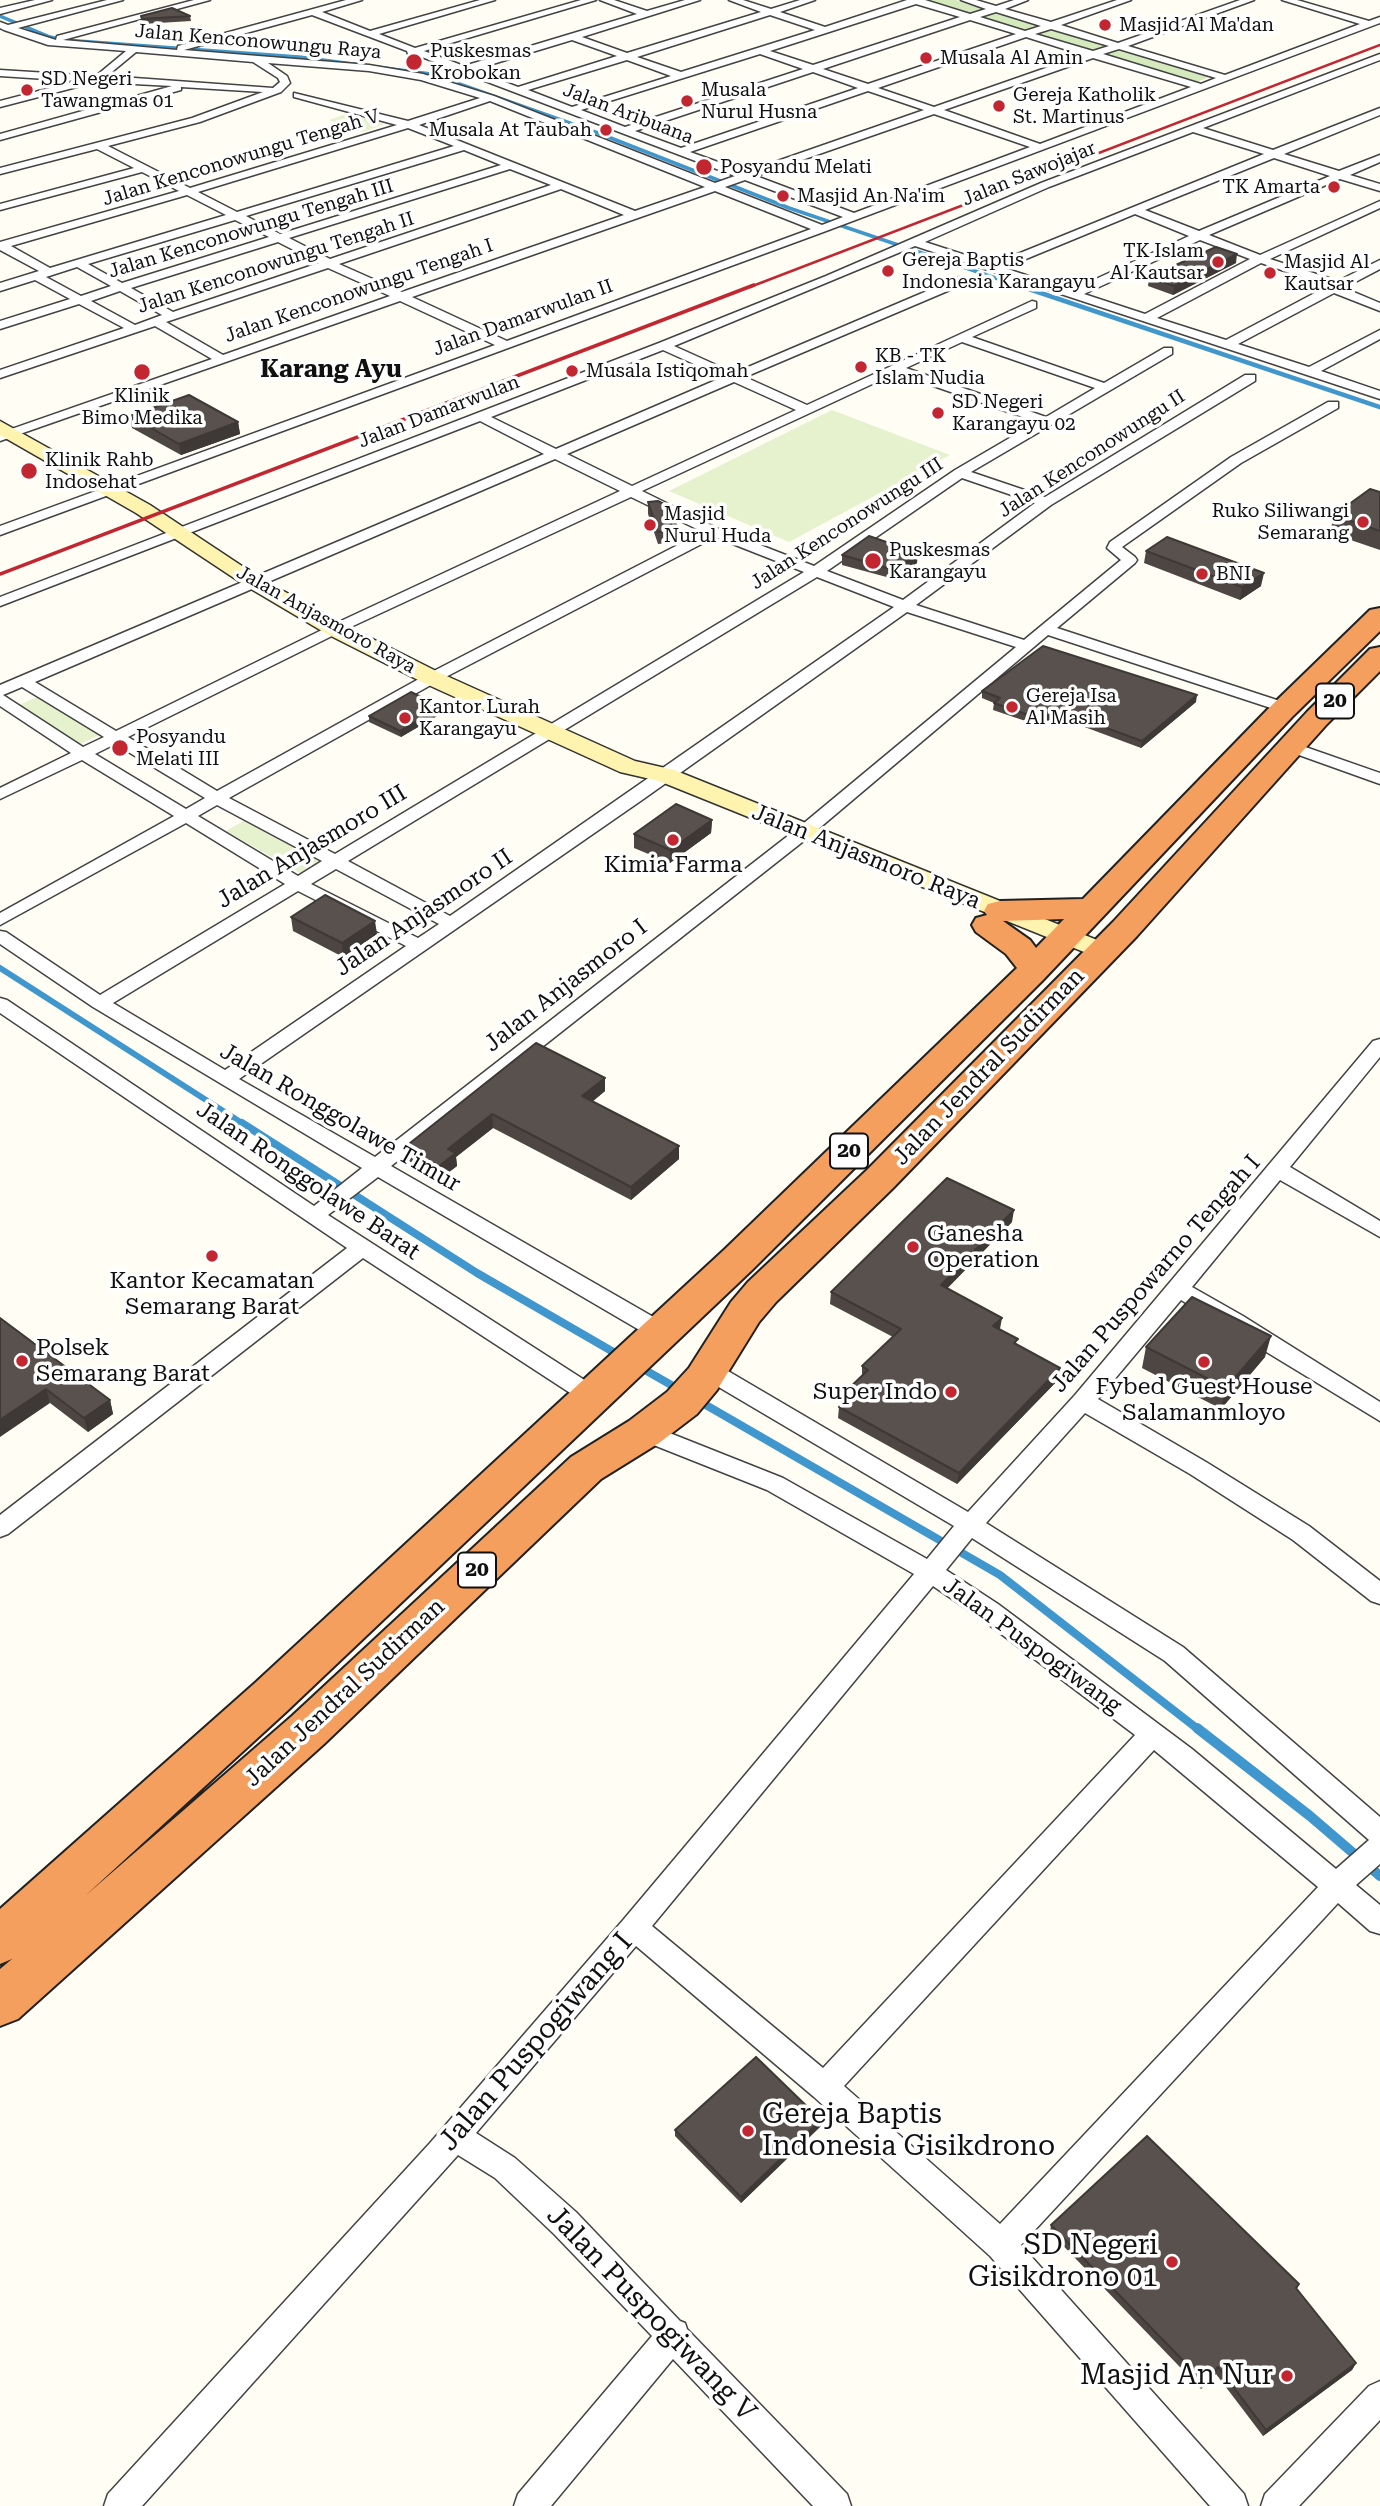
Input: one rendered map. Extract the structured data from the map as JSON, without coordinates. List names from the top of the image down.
{
  "streets": {
    "highway": ["20", "Jalan Jendral Sudirman"],
    "street": [
      "Jalan Kenconowungu Raya",
      "Jalan Aribuana",
      "Jalan Kenconowungu Tengah V",
      "Jalan Sawojajar",
      "Jalan Kenconowungu Tengah III",
      "Jalan Kenconowungu Tengah II",
      "Jalan Kenconowungu Tengah I",
      "Jalan Damarwulan II",
      "Jalan Damarwulan",
      "Jalan Kenconowungu II",
      "Jalan Kenconowungu III",
      "Jalan Anjasmoro Raya",
      "Jalan Anjasmoro III",
      "Jalan Anjasmoro II",
      "Jalan Anjasmoro I",
      "Jalan Ronggolawe Timur",
      "Jalan Ronggolawe Barat",
      "Jalan Puspowarno Tengah I",
      "Jalan Puspogiwang",
      "Jalan Puspogiwang I",
      "Jalan Puspogiwang V"
    ]
  },
  "crossings": [
    ["Jalan Kenconowungu Raya", "Jalan Kenconowungu Tengah V"],
    ["Jalan Kenconowungu Raya", "Jalan Kenconowungu Tengah I"],
    ["Jalan Kenconowungu Raya", "Jalan Damarwulan II"],
    ["Jalan Aribuana", "Jalan Kenconowungu Tengah I"],
    ["Jalan Aribuana", "Jalan Damarwulan II"],
    ["Jalan Sawojajar", "Jalan Damarwulan"],
    ["Jalan Kenconowungu Tengah I", "Jalan Anjasmoro Raya"],
    ["Jalan Damarwulan II", "Jalan Anjasmoro Raya"],
    ["Jalan Damarwulan", "Jalan Anjasmoro Raya"],
    ["Jalan Kenconowungu II", "Jalan Anjasmoro Raya"],
    ["Jalan Kenconowungu II", "Jalan Anjasmoro II"],
    ["Jalan Kenconowungu III", "Jalan Anjasmoro Raya"],
    ["Jalan Kenconowungu III", "Jalan Anjasmoro III"],
    ["Jalan Anjasmoro Raya", "Jalan Anjasmoro III"],
    ["Jalan Anjasmoro Raya", "Jalan Anjasmoro II"],
    ["Jalan Anjasmoro Raya", "Jalan Anjasmoro I"],
    ["Jalan Anjasmoro Raya", "Jalan Jendral Sudirman"],
    ["Jalan Anjasmoro III", "Jalan Ronggolawe Timur"],
    ["Jalan Anjasmoro II", "Jalan Ronggolawe Timur"],
    ["Jalan Anjasmoro I", "Jalan Ronggolawe Timur"],
    ["Jalan Anjasmoro I", "Jalan Ronggolawe Barat"],
    ["Jalan Jendral Sudirman", "Jalan Ronggolawe Timur"],
    ["Jalan Jendral Sudirman", "Jalan Ronggolawe Barat"],
    ["Jalan Jendral Sudirman", "Jalan Puspogiwang"],
    ["Jalan Puspowarno Tengah I", "Jalan Puspogiwang"],
    ["Jalan Puspowarno Tengah I", "Jalan Puspogiwang I"],
    ["Jalan Puspogiwang", "Jalan Puspogiwang I"],
    ["Jalan Puspogiwang I", "Jalan Puspogiwang V"]
  ],
  "districts": ["Karang Ayu"],
  "places": [
    "Masjid Al Ma'dan",
    "Musala Al Amin",
    "Puskesmas Krobokan",
    "SD Negeri Tawangmas 01",
    "Musala Nurul Husna",
    "Gereja Katholik St. Martinus",
    "Musala At Taubah",
    "Posyandu Melati",
    "TK Amarta",
    "Masjid An Na'im",
    "TK Islam Al Kautsar",
    "Gereja Baptis Indonesia Karangayu",
    "Masjid Al Kautsar",
    "KB - TK Islam Nudia",
    "Musala Istiqomah",
    "Klinik Bimo Medika",
    "SD Negeri Karangayu 02",
    "Klinik Rahb Indosehat",
    "Ruko Siliwangi Semarang",
    "Masjid Nurul Huda",
    "Puskesmas Karangayu",
    "BNI",
    "Gereja Isa Al Masih",
    "Kantor Lurah Karangayu",
    "Posyandu Melati III",
    "Kimia Farma",
    "Ganesha Operation",
    "Kantor Kecamatan Semarang Barat",
    "Polsek Semarang Barat",
    "Fybed Guest House Salamanmloyo",
    "Super Indo",
    "Gereja Baptis Indonesia Gisikdrono",
    "SD Negeri Gisikdrono 01",
    "Masjid An Nur"
  ]
}
